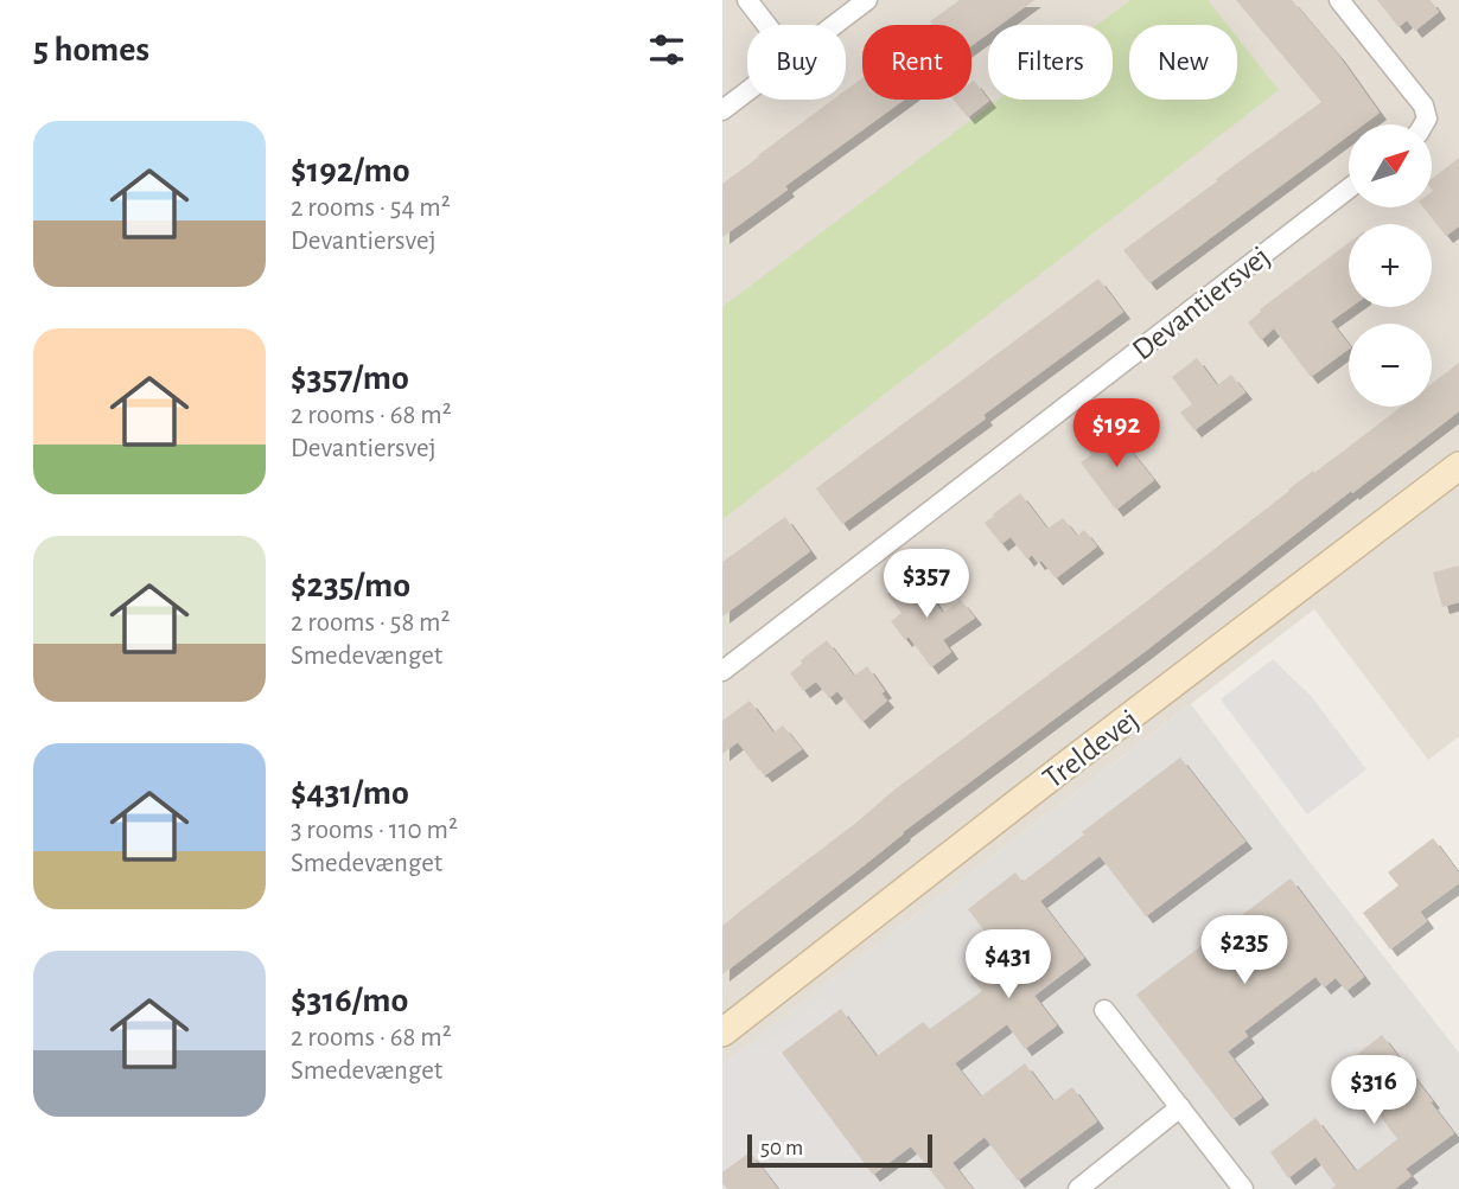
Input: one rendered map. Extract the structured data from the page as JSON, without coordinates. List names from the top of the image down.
{
  "streets": {
    "street": ["Devantiersvej", "Treldevej"]
  },
  "scale_bar": "50 m",
  "north": "top right",
  "page": {
    "heading": "5 homes",
    "chip": [
      "Buy",
      "Rent",
      "Filters",
      "New"
    ],
    "list": [
      {
        "name": "$192/mo",
        "note": "2 rooms · 54 m² · Devantiersvej"
      },
      {
        "name": "$357/mo",
        "note": "2 rooms · 68 m² · Devantiersvej"
      },
      {
        "name": "$235/mo",
        "note": "2 rooms · 58 m² · Smedevænget"
      },
      {
        "name": "$431/mo",
        "note": "3 rooms · 110 m² · Smedevænget"
      },
      {
        "name": "$316/mo",
        "note": "2 rooms · 68 m² · Smedevænget"
      }
    ],
    "map_buttons": ["+", "−"],
    "price": [
      "$192",
      "$357",
      "$235",
      "$431",
      "$316"
    ],
    "scale": "50 m"
  }
}
